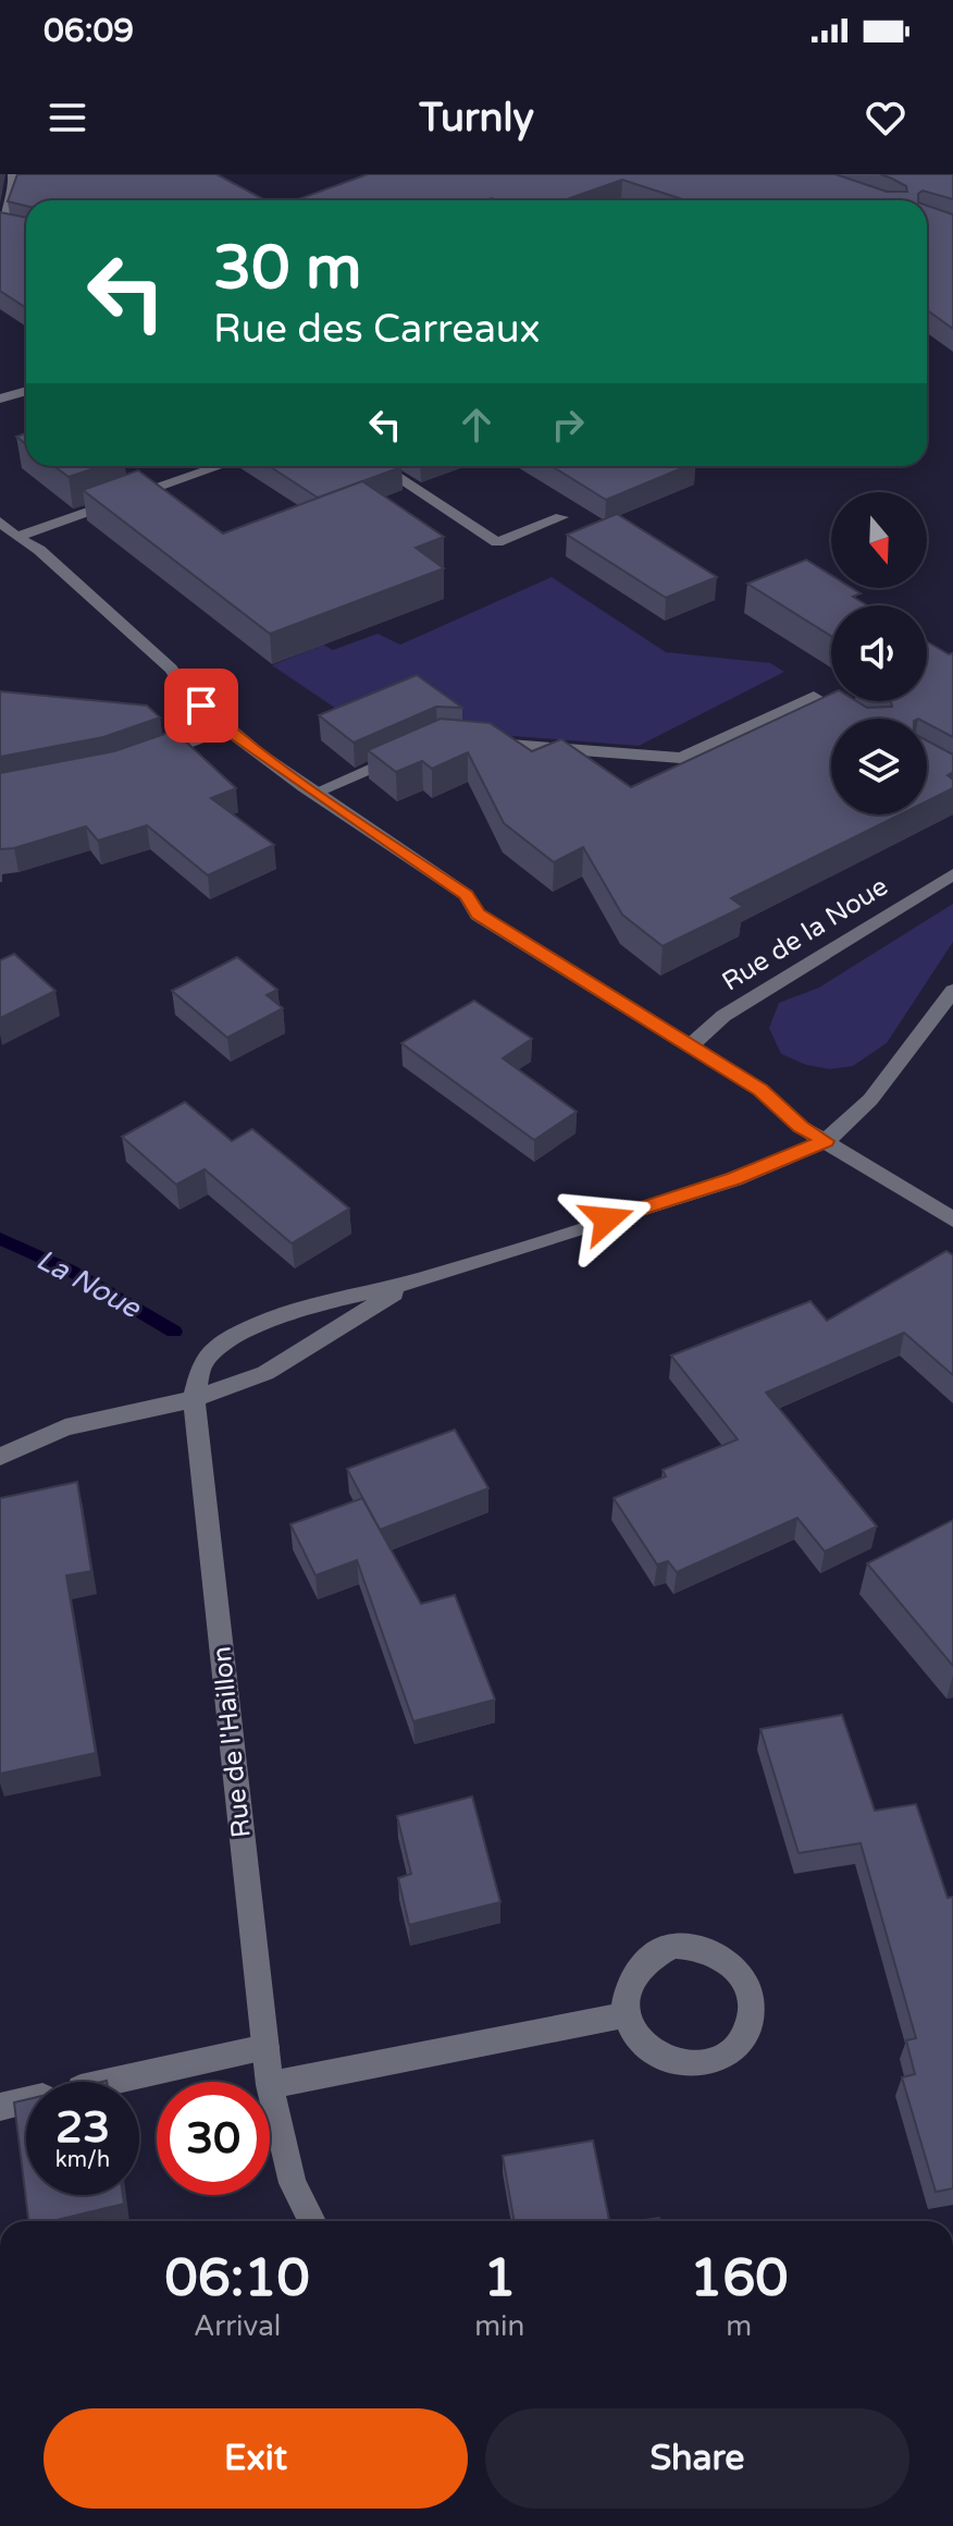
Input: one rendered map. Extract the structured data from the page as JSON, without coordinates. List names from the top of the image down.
{
  "streets": {
    "street": ["Rue de la Noue", "Rue de l'Haillon"]
  },
  "water": ["La Noue"],
  "north": "bottom",
  "page": {
    "status": "06:09",
    "header": "Turnly",
    "turn": ["30 m", "Rue des Carreaux"],
    "speed": "23 km/h",
    "limit": "30",
    "eta": [
      "06:10",
      "Arrival",
      "1",
      "min",
      "160",
      "m"
    ],
    "buttons": ["Exit", "Share"]
  }
}
